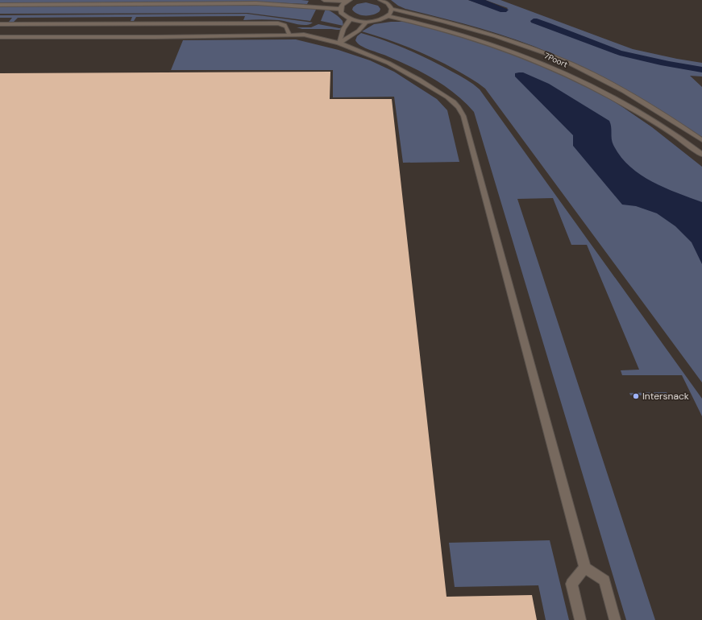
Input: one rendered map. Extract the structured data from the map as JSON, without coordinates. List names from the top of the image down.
{
  "streets": {
    "street": ["7Poort"]
  },
  "places": ["Intersnack"]
}
